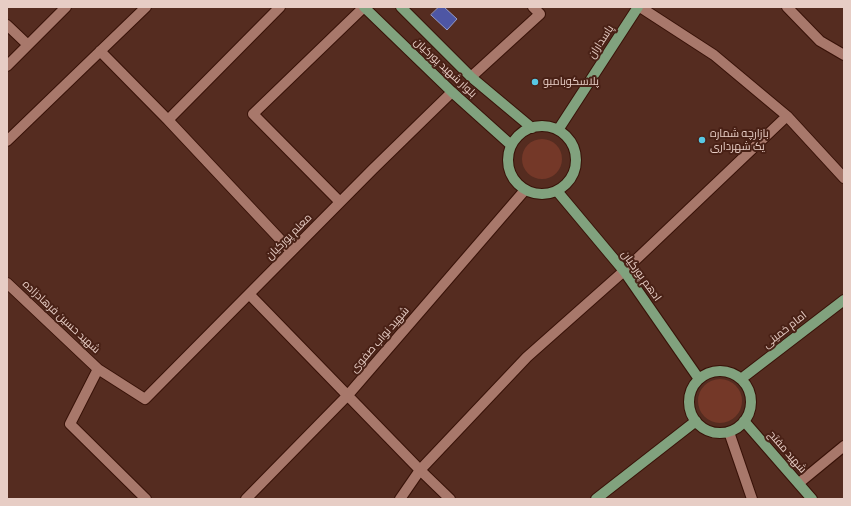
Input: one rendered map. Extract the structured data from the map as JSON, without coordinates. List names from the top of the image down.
{
  "streets": {
    "main road": [
      "پاسداران",
      "بلوار شهید پورکیان",
      "ادهم پورکیان",
      "امام خمینی",
      "شهید مفتح"
    ],
    "street": ["معلم پورکیان", "شهید حسین فرهادزاده", "شهید نواب صفوی"]
  },
  "crossings": [
    ["پاسداران", "بلوار شهید پورکیان"],
    ["پاسداران", "ادهم پورکیان"],
    ["پاسداران", "شهید نواب صفوی"],
    ["بلوار شهید پورکیان", "معلم پورکیان"],
    ["بلوار شهید پورکیان", "ادهم پورکیان"],
    ["بلوار شهید پورکیان", "شهید نواب صفوی"],
    ["معلم پورکیان", "شهید حسین فرهادزاده"],
    ["ادهم پورکیان", "امام خمینی"],
    ["ادهم پورکیان", "شهید نواب صفوی"],
    ["ادهم پورکیان", "شهید مفتح"],
    ["امام خمینی", "شهید مفتح"]
  ],
  "places": ["پلاسکوبامبو", "بازارچه شماره یک شهرداری"]
}
